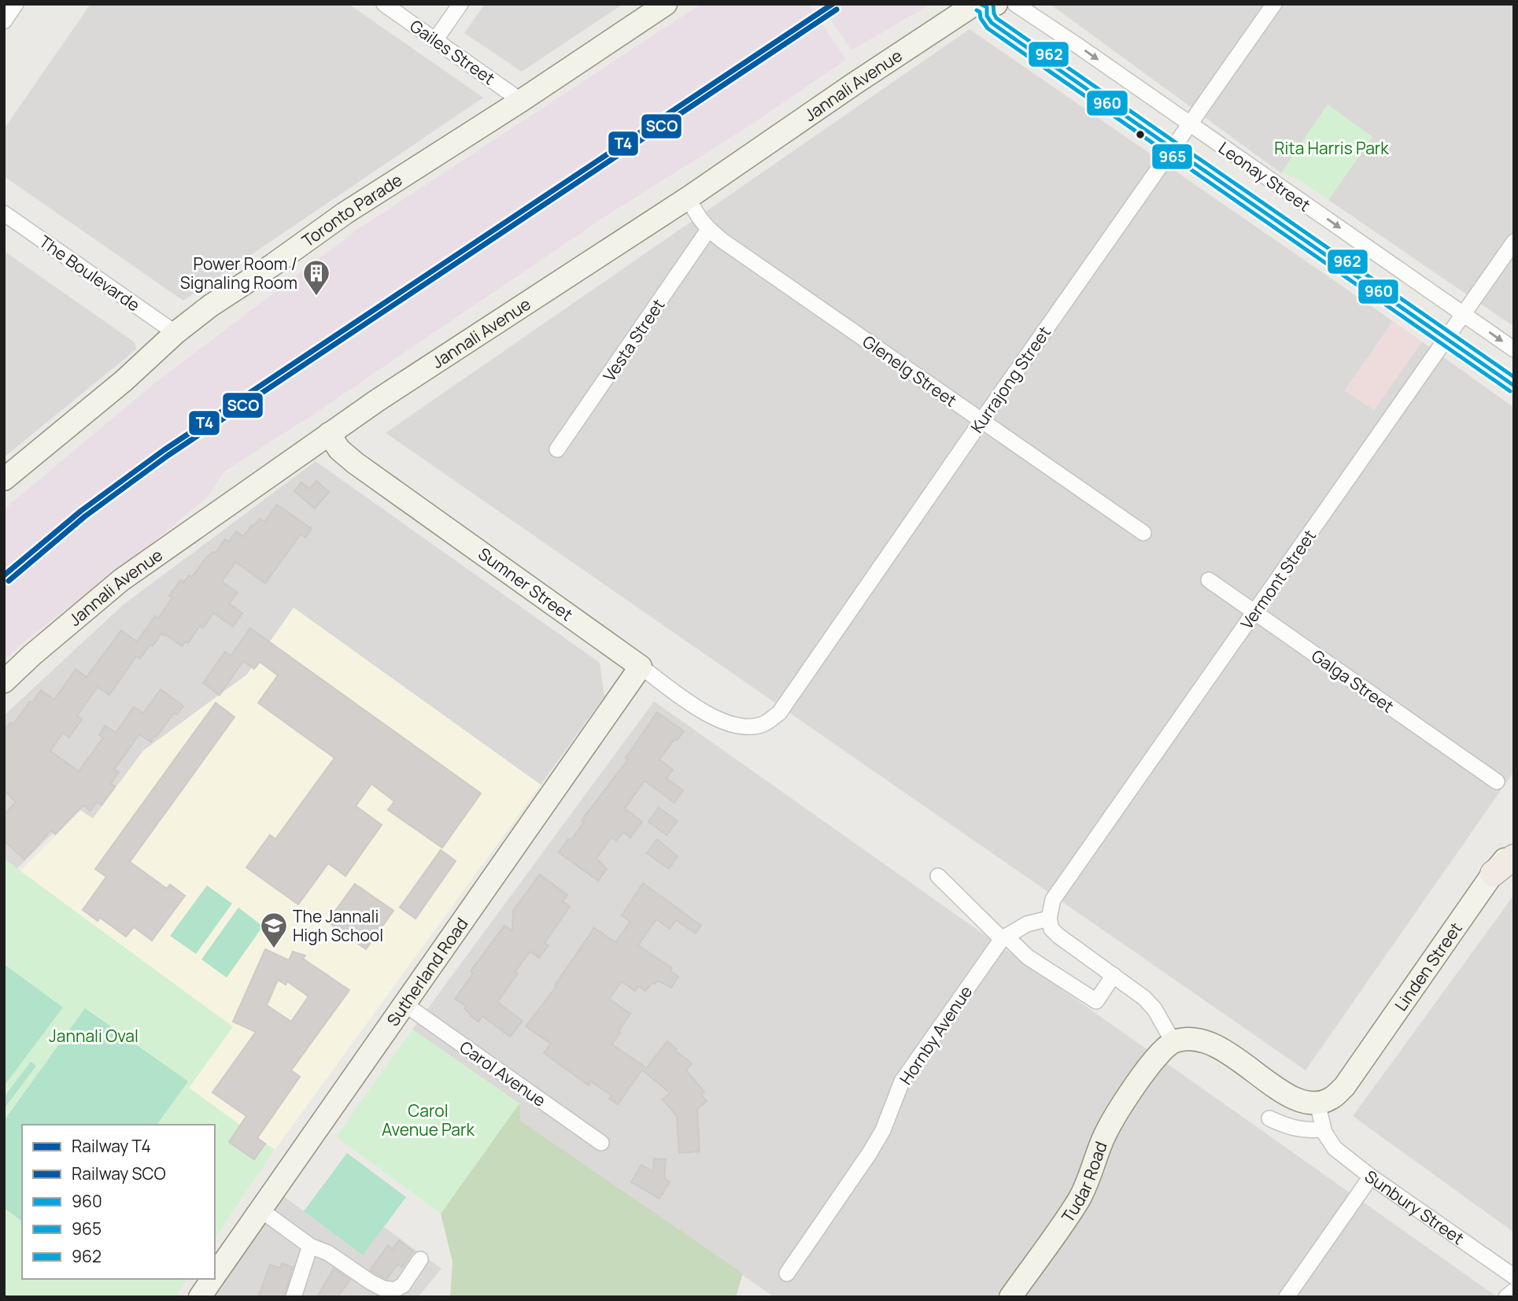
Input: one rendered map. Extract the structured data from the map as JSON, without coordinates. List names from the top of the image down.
{
  "streets": {
    "street": [
      "Gailes Street",
      "Jannali Avenue",
      "Leonay Street",
      "Toronto Parade",
      "The Boulevarde",
      "Vesta Street",
      "Glenelg Street",
      "Kurrajong Street",
      "Vermont Street",
      "Sumner Street",
      "Galga Street",
      "Linden Street",
      "Sutherland Road",
      "Hornby Avenue",
      "Carol Avenue",
      "Tudar Road",
      "Sunbury Street"
    ]
  },
  "crossings": [
    ["Gailes Street", "Toronto Parade"],
    ["Jannali Avenue", "Leonay Street"],
    ["Jannali Avenue", "Glenelg Street"],
    ["Jannali Avenue", "Sumner Street"],
    ["Leonay Street", "Kurrajong Street"],
    ["Leonay Street", "Vermont Street"],
    ["Toronto Parade", "The Boulevarde"],
    ["Vesta Street", "Glenelg Street"],
    ["Glenelg Street", "Kurrajong Street"],
    ["Kurrajong Street", "Sumner Street"],
    ["Vermont Street", "Galga Street"],
    ["Sumner Street", "Sutherland Road"],
    ["Linden Street", "Sunbury Street"],
    ["Sutherland Road", "Carol Avenue"]
  ],
  "parks": ["Rita Harris Park", "Jannali Oval", "Carol Avenue Park"],
  "places": {
    "building": ["Power Room / Signaling Room"],
    "school or university": ["The Jannali High School"]
  },
  "lines": [
    "rail line T4",
    "transit line 960",
    "transit line 962",
    "rail line SCO",
    "transit line 965"
  ],
  "legend": [
    "Railway T4",
    "Railway SCO",
    "960",
    "965",
    "962"
  ]
}
